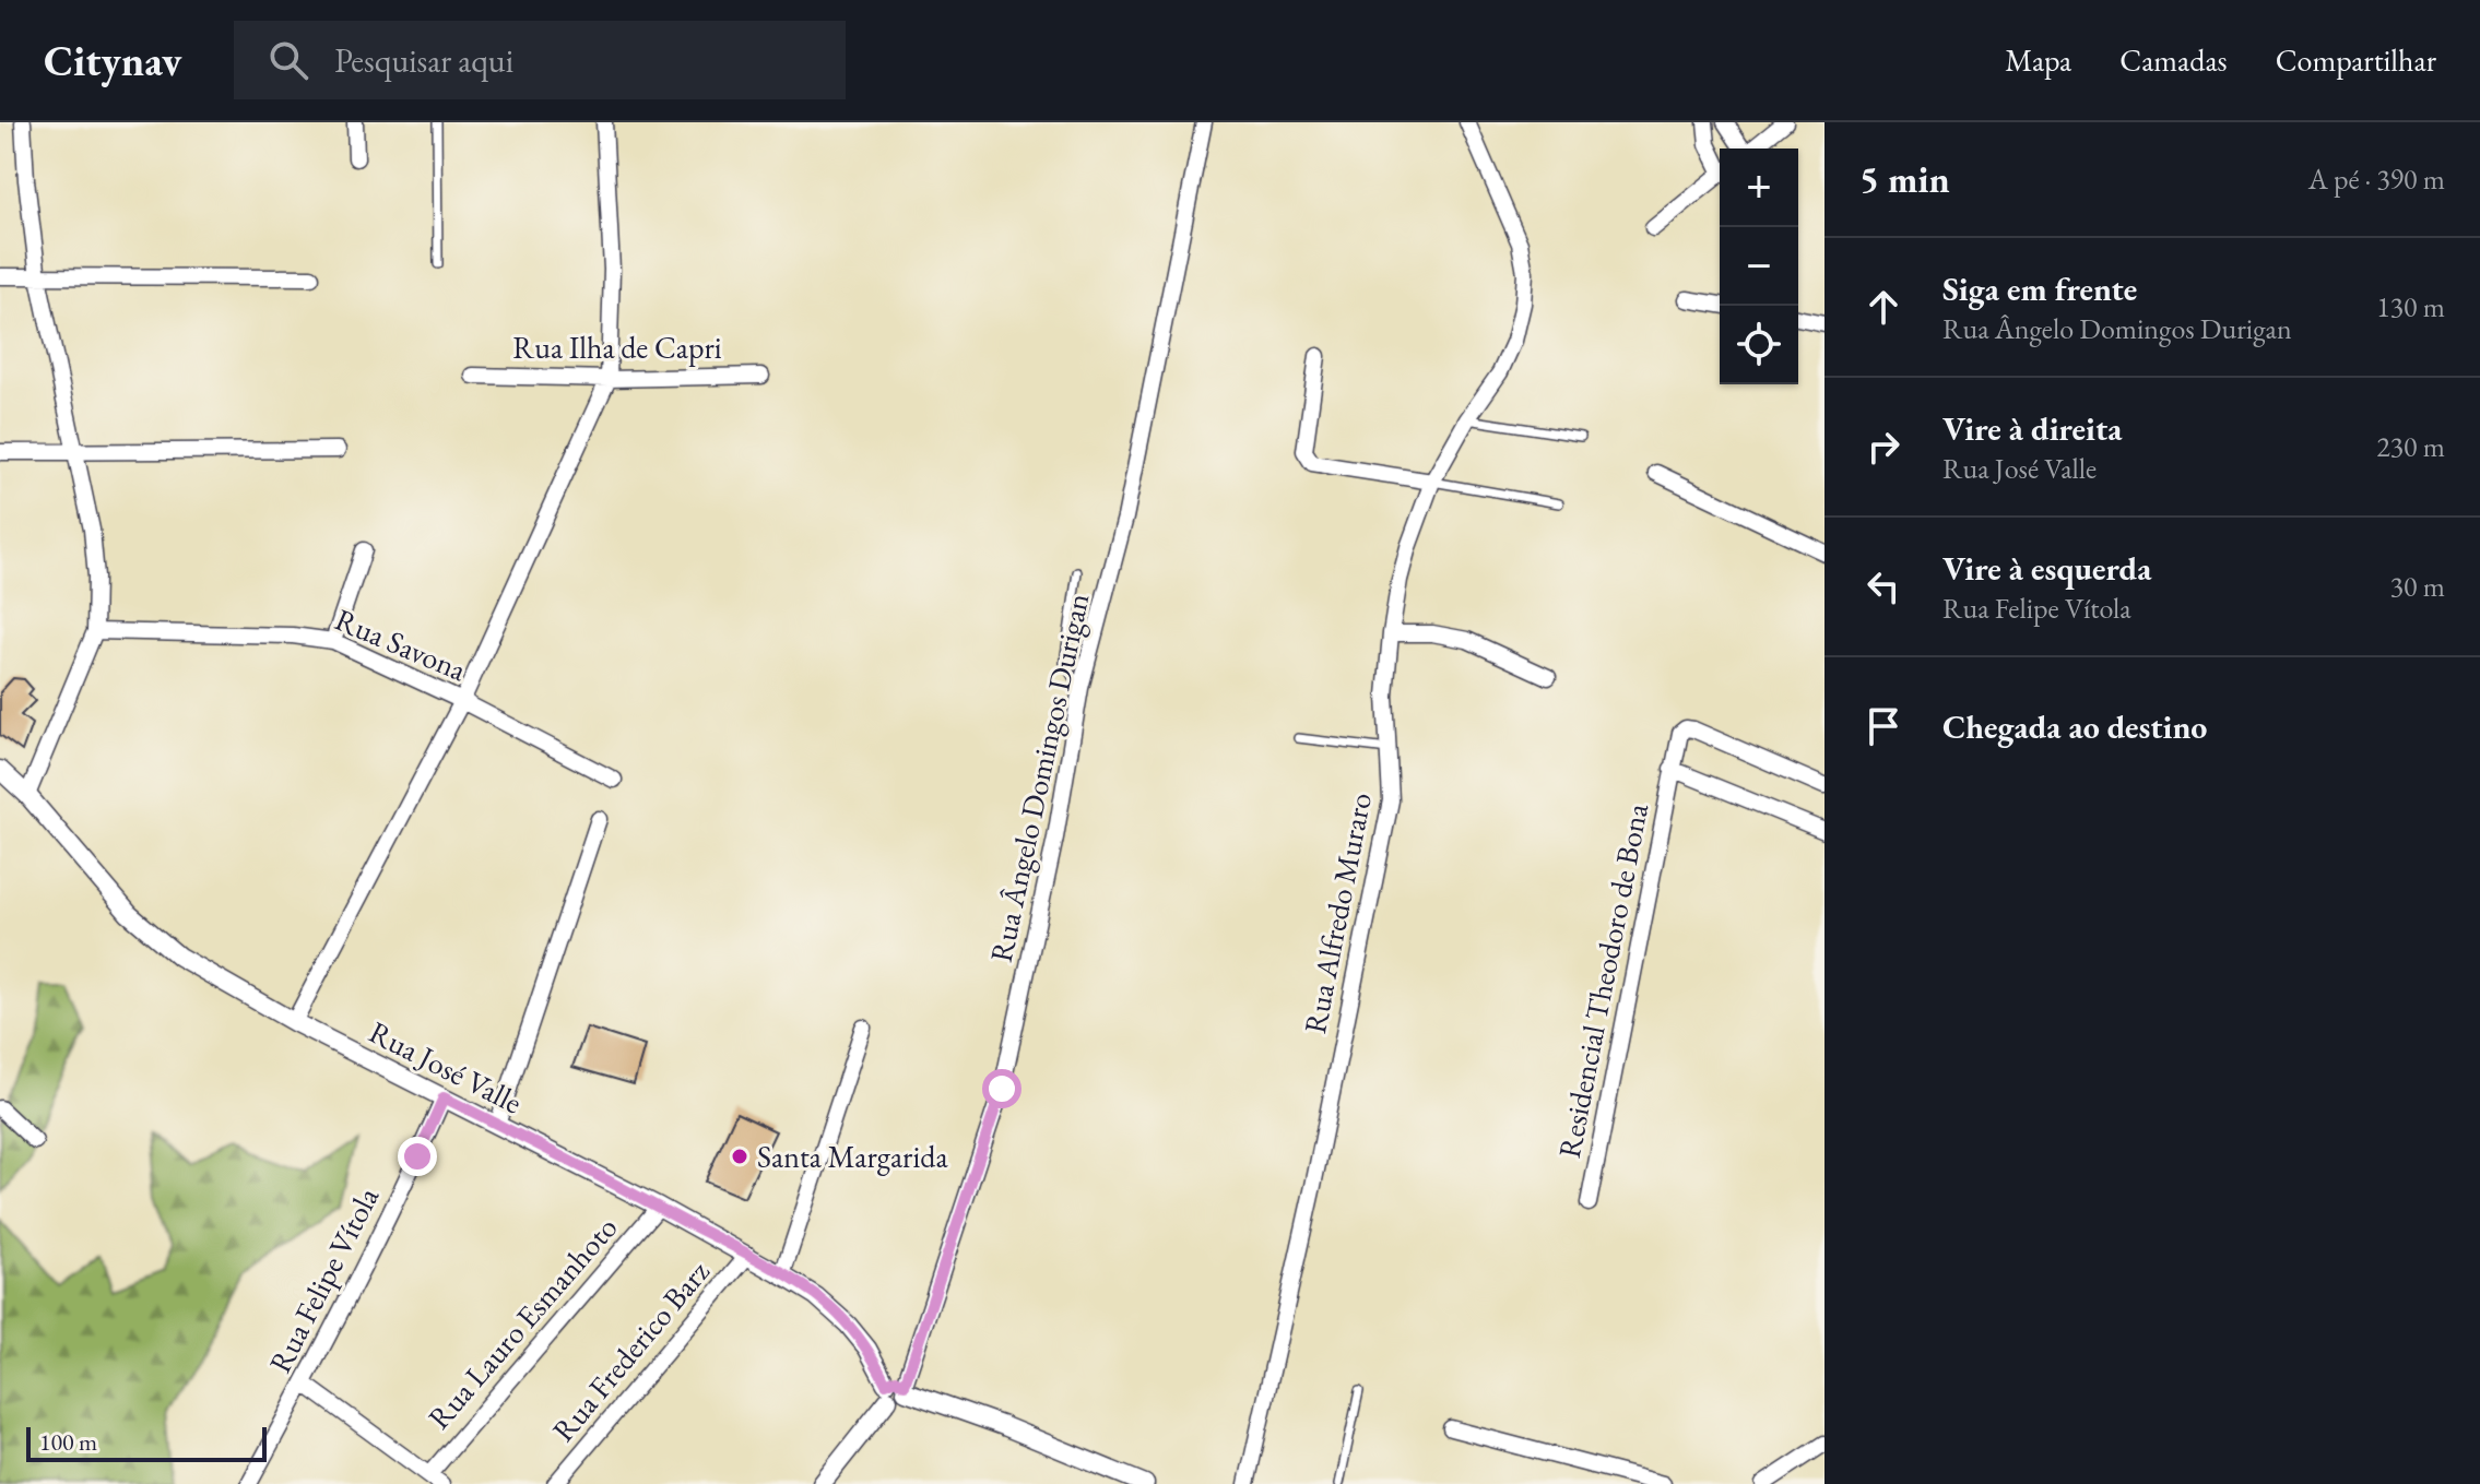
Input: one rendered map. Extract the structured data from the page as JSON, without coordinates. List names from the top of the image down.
{
  "streets": {
    "street": [
      "Rua Ilha de Capri",
      "Rua Savona",
      "Rua Ângelo Domingos Durigan",
      "Rua Alfredo Muraro",
      "Residencial Theodoro de Bona",
      "Rua José Valle",
      "Rua Felipe Vítola",
      "Rua Lauro Esmanhoto",
      "Rua Frederico Barz"
    ]
  },
  "crossings": [
    ["Rua Ângelo Domingos Durigan", "Rua José Valle"],
    ["Rua José Valle", "Rua Felipe Vítola"],
    ["Rua José Valle", "Rua Lauro Esmanhoto"],
    ["Rua José Valle", "Rua Frederico Barz"]
  ],
  "places": ["Santa Margarida"],
  "scale_bar": "100 m",
  "page": {
    "header": "Citynav",
    "search": "Pesquisar aqui",
    "nav": ["Mapa", "Camadas", "Compartilhar"],
    "heading": ["5 min", "A pé · 390 m"],
    "map_buttons": ["+", "−"],
    "list": [
      ["Siga em frente", "Rua Ângelo Domingos Durigan", "130 m"],
      ["Vire à direita", "Rua José Valle", "230 m"],
      ["Vire à esquerda", "Rua Felipe Vítola", "30 m"],
      "Chegada ao destino"
    ],
    "scale": "100 m"
  }
}
